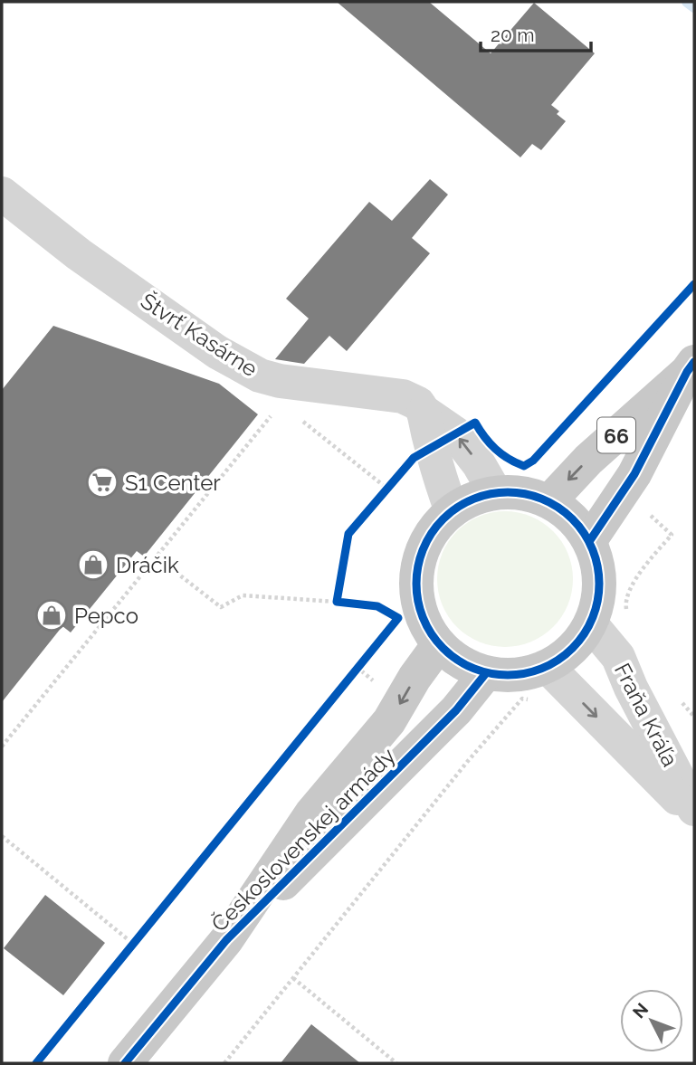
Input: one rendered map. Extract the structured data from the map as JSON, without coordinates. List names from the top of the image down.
{
  "streets": {
    "main road": ["66", "Československej armády"],
    "street": ["Štvrť Kasárne", "Fraňa Kráľa"]
  },
  "crossings": [
    ["Štvrť Kasárne", "66"],
    ["Štvrť Kasárne", "Fraňa Kráľa"],
    ["Štvrť Kasárne", "Československej armády"],
    ["66", "Fraňa Kráľa"],
    ["66", "Československej armády"],
    ["Fraňa Kráľa", "Československej armády"]
  ],
  "places": {
    "supermarket": ["S1 Center"],
    "shop": ["Dráčik", "Pepco"]
  },
  "scale_bar": "20 m",
  "north": "top left"
}
